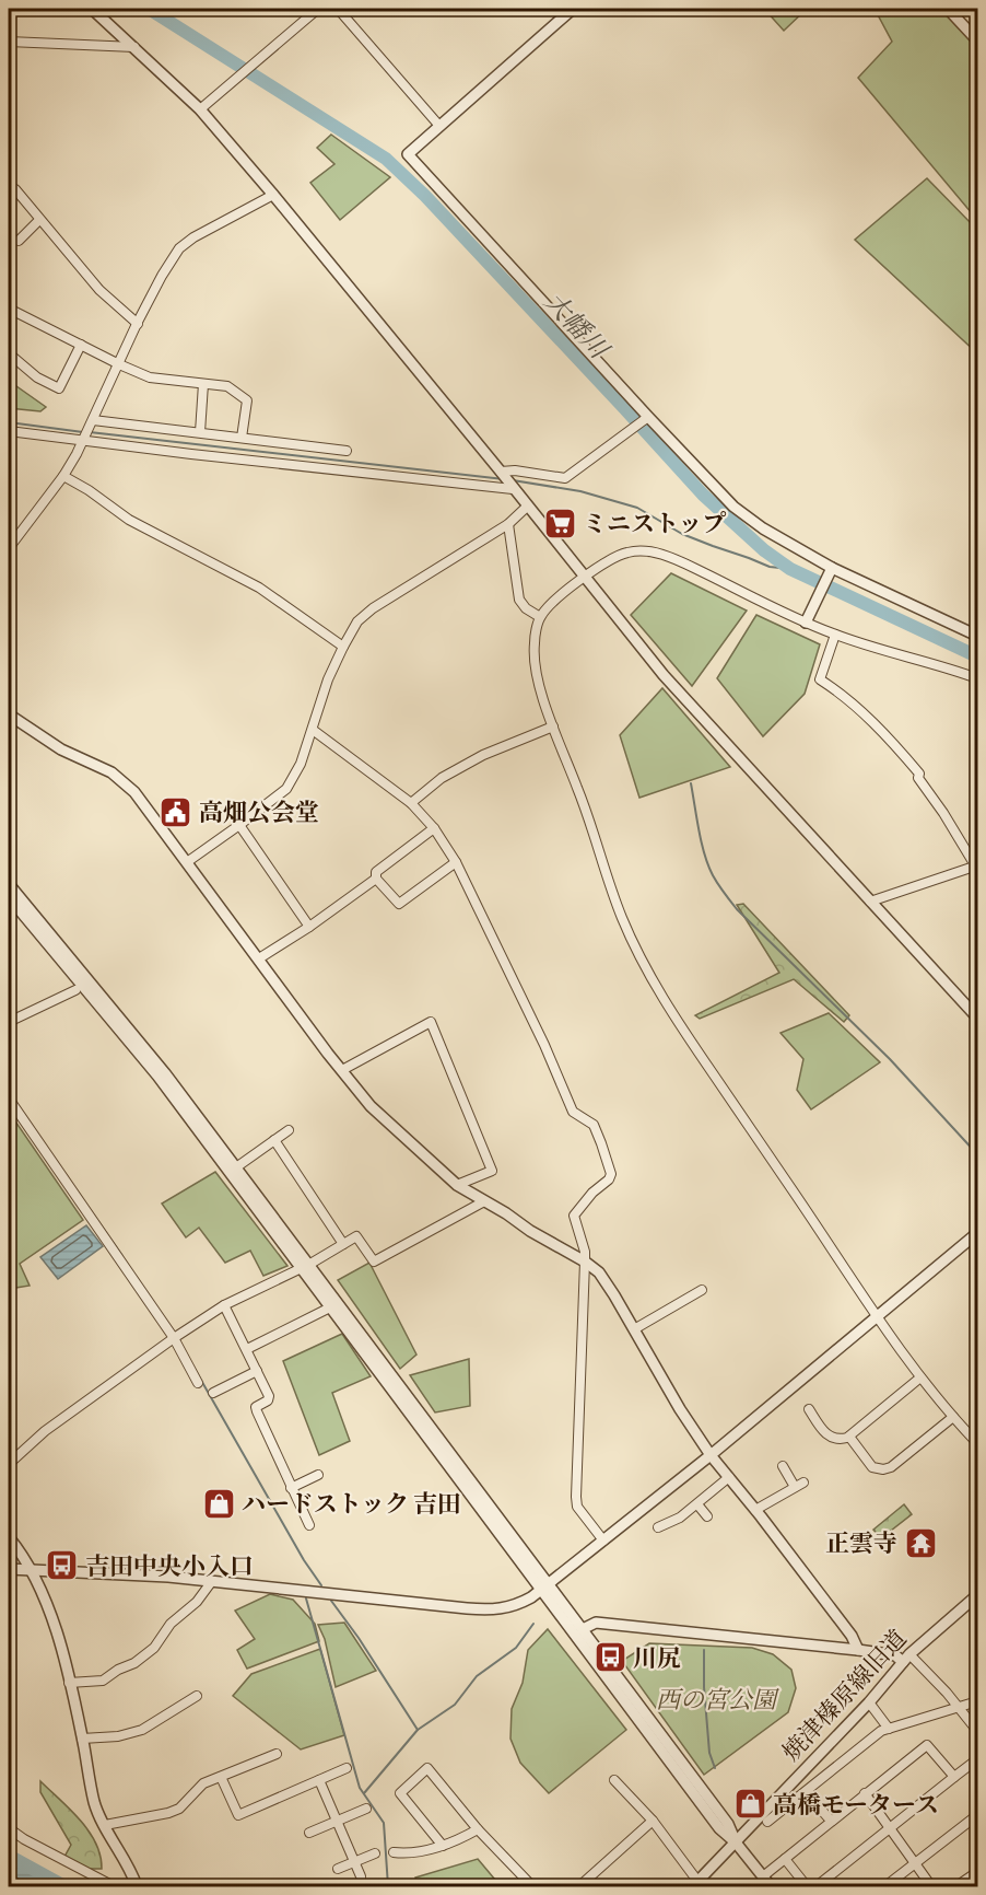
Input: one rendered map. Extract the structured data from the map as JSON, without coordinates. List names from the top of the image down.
{
  "streets": {
    "street": ["焼津榛原線旧道"]
  },
  "water": ["大幡川"],
  "parks": ["西の宮公園"],
  "places": {
    "supermarket": ["ミニストップ"],
    "public building": ["高畑公会堂"],
    "shop": ["ハードストック 吉田", "高橋モータース"],
    "temple": ["正雲寺"],
    "bus stop": ["吉田中央小入口", "川尻"]
  }
}
